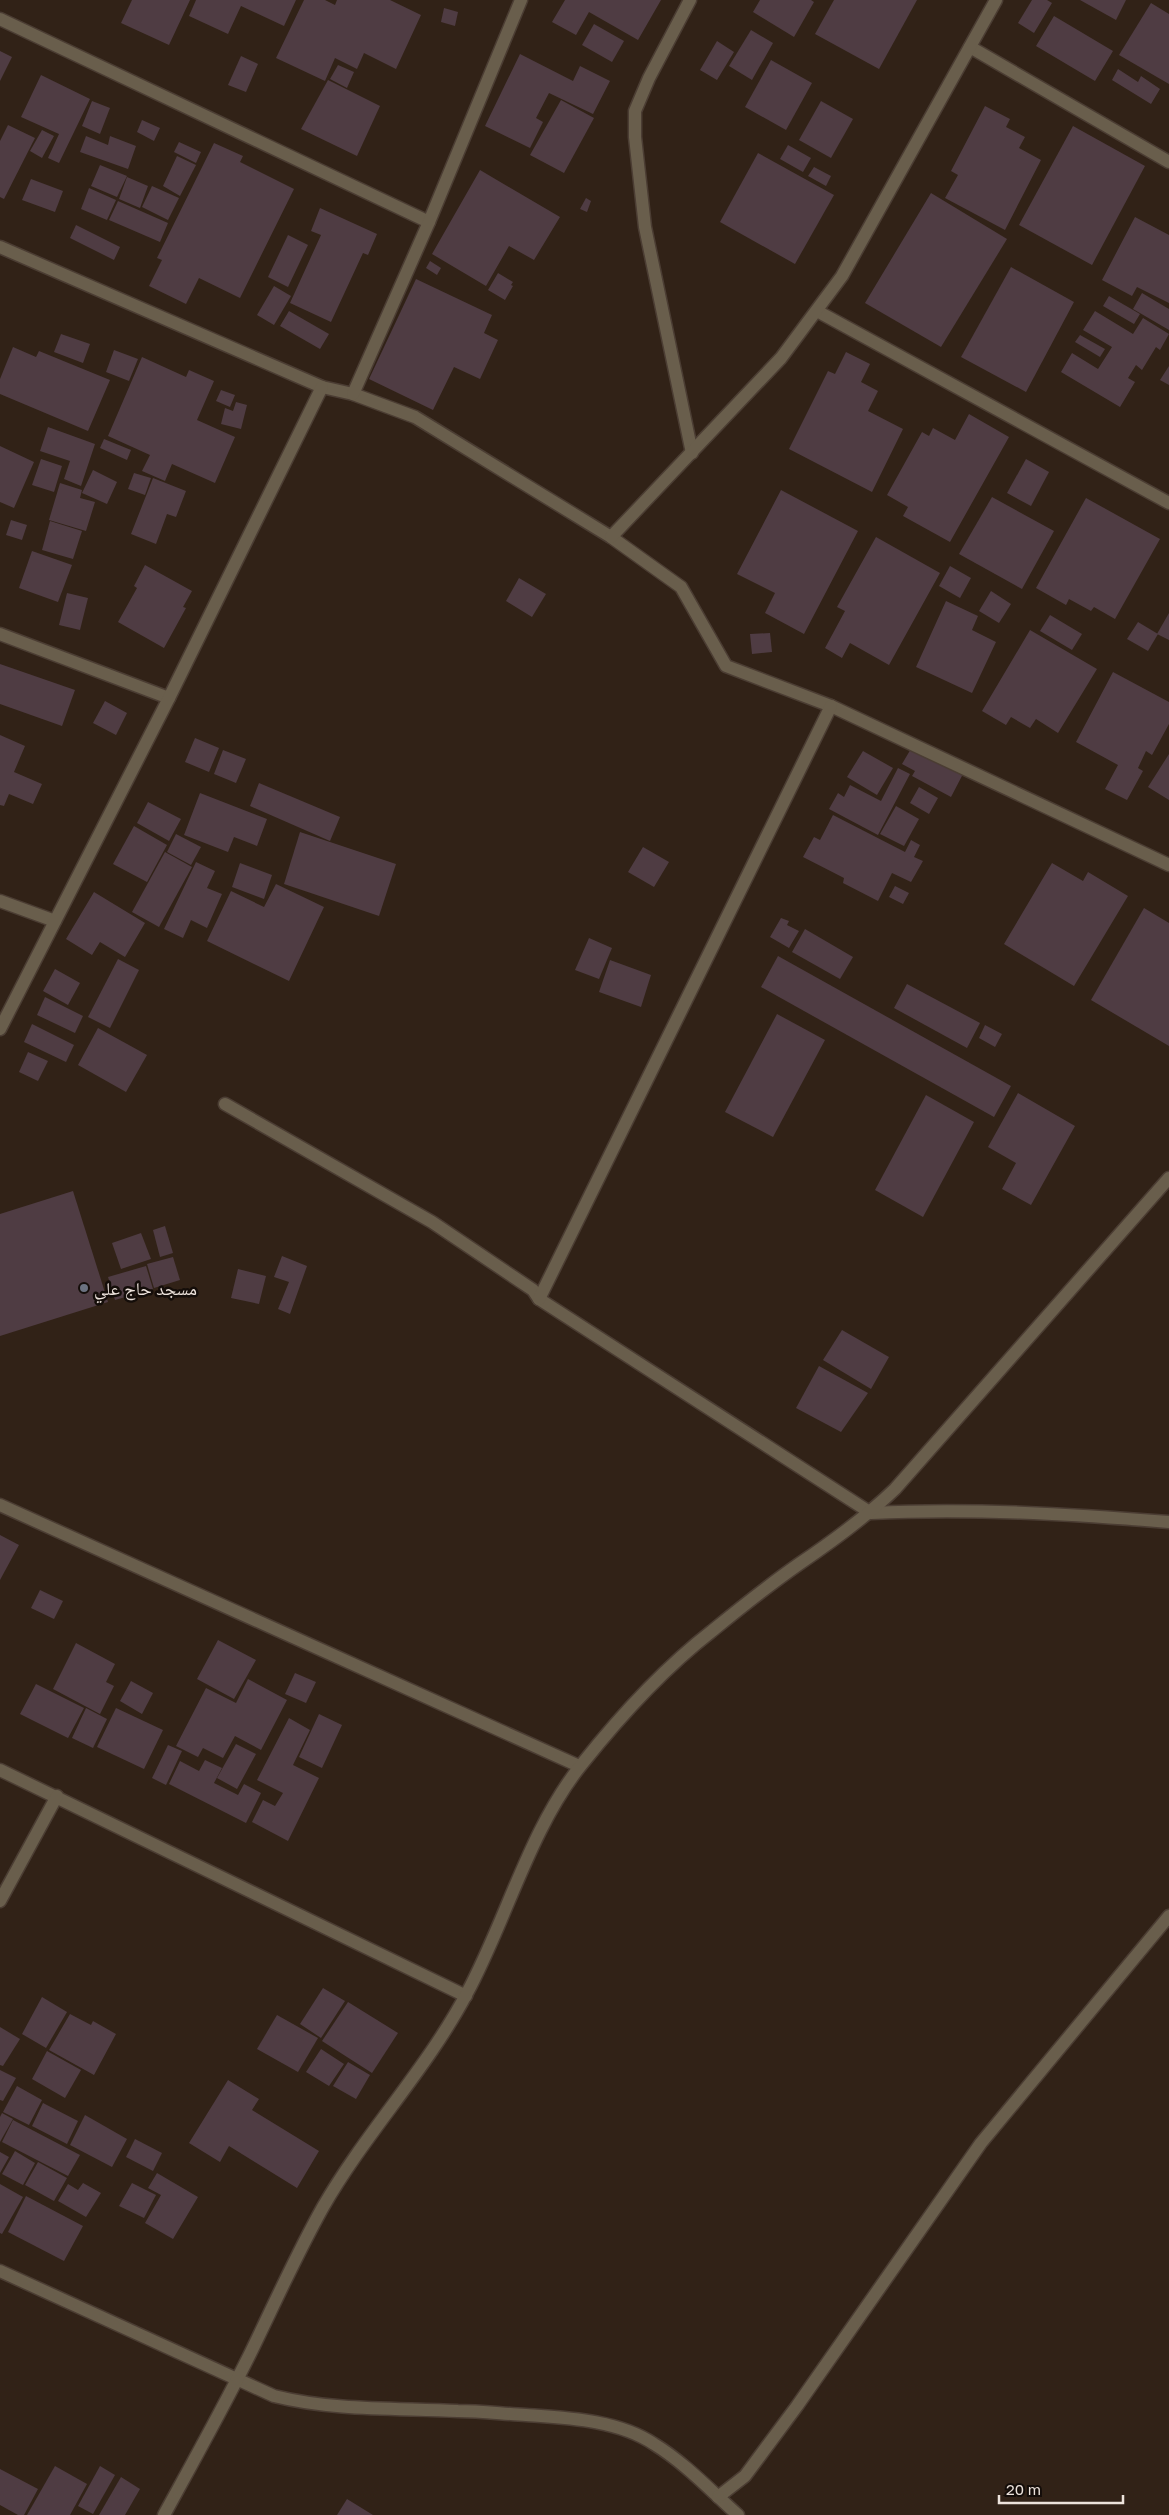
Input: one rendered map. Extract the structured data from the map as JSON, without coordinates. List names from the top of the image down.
{
  "places": ["مسجد حاج علي"],
  "scale_bar": "20 m"
}
